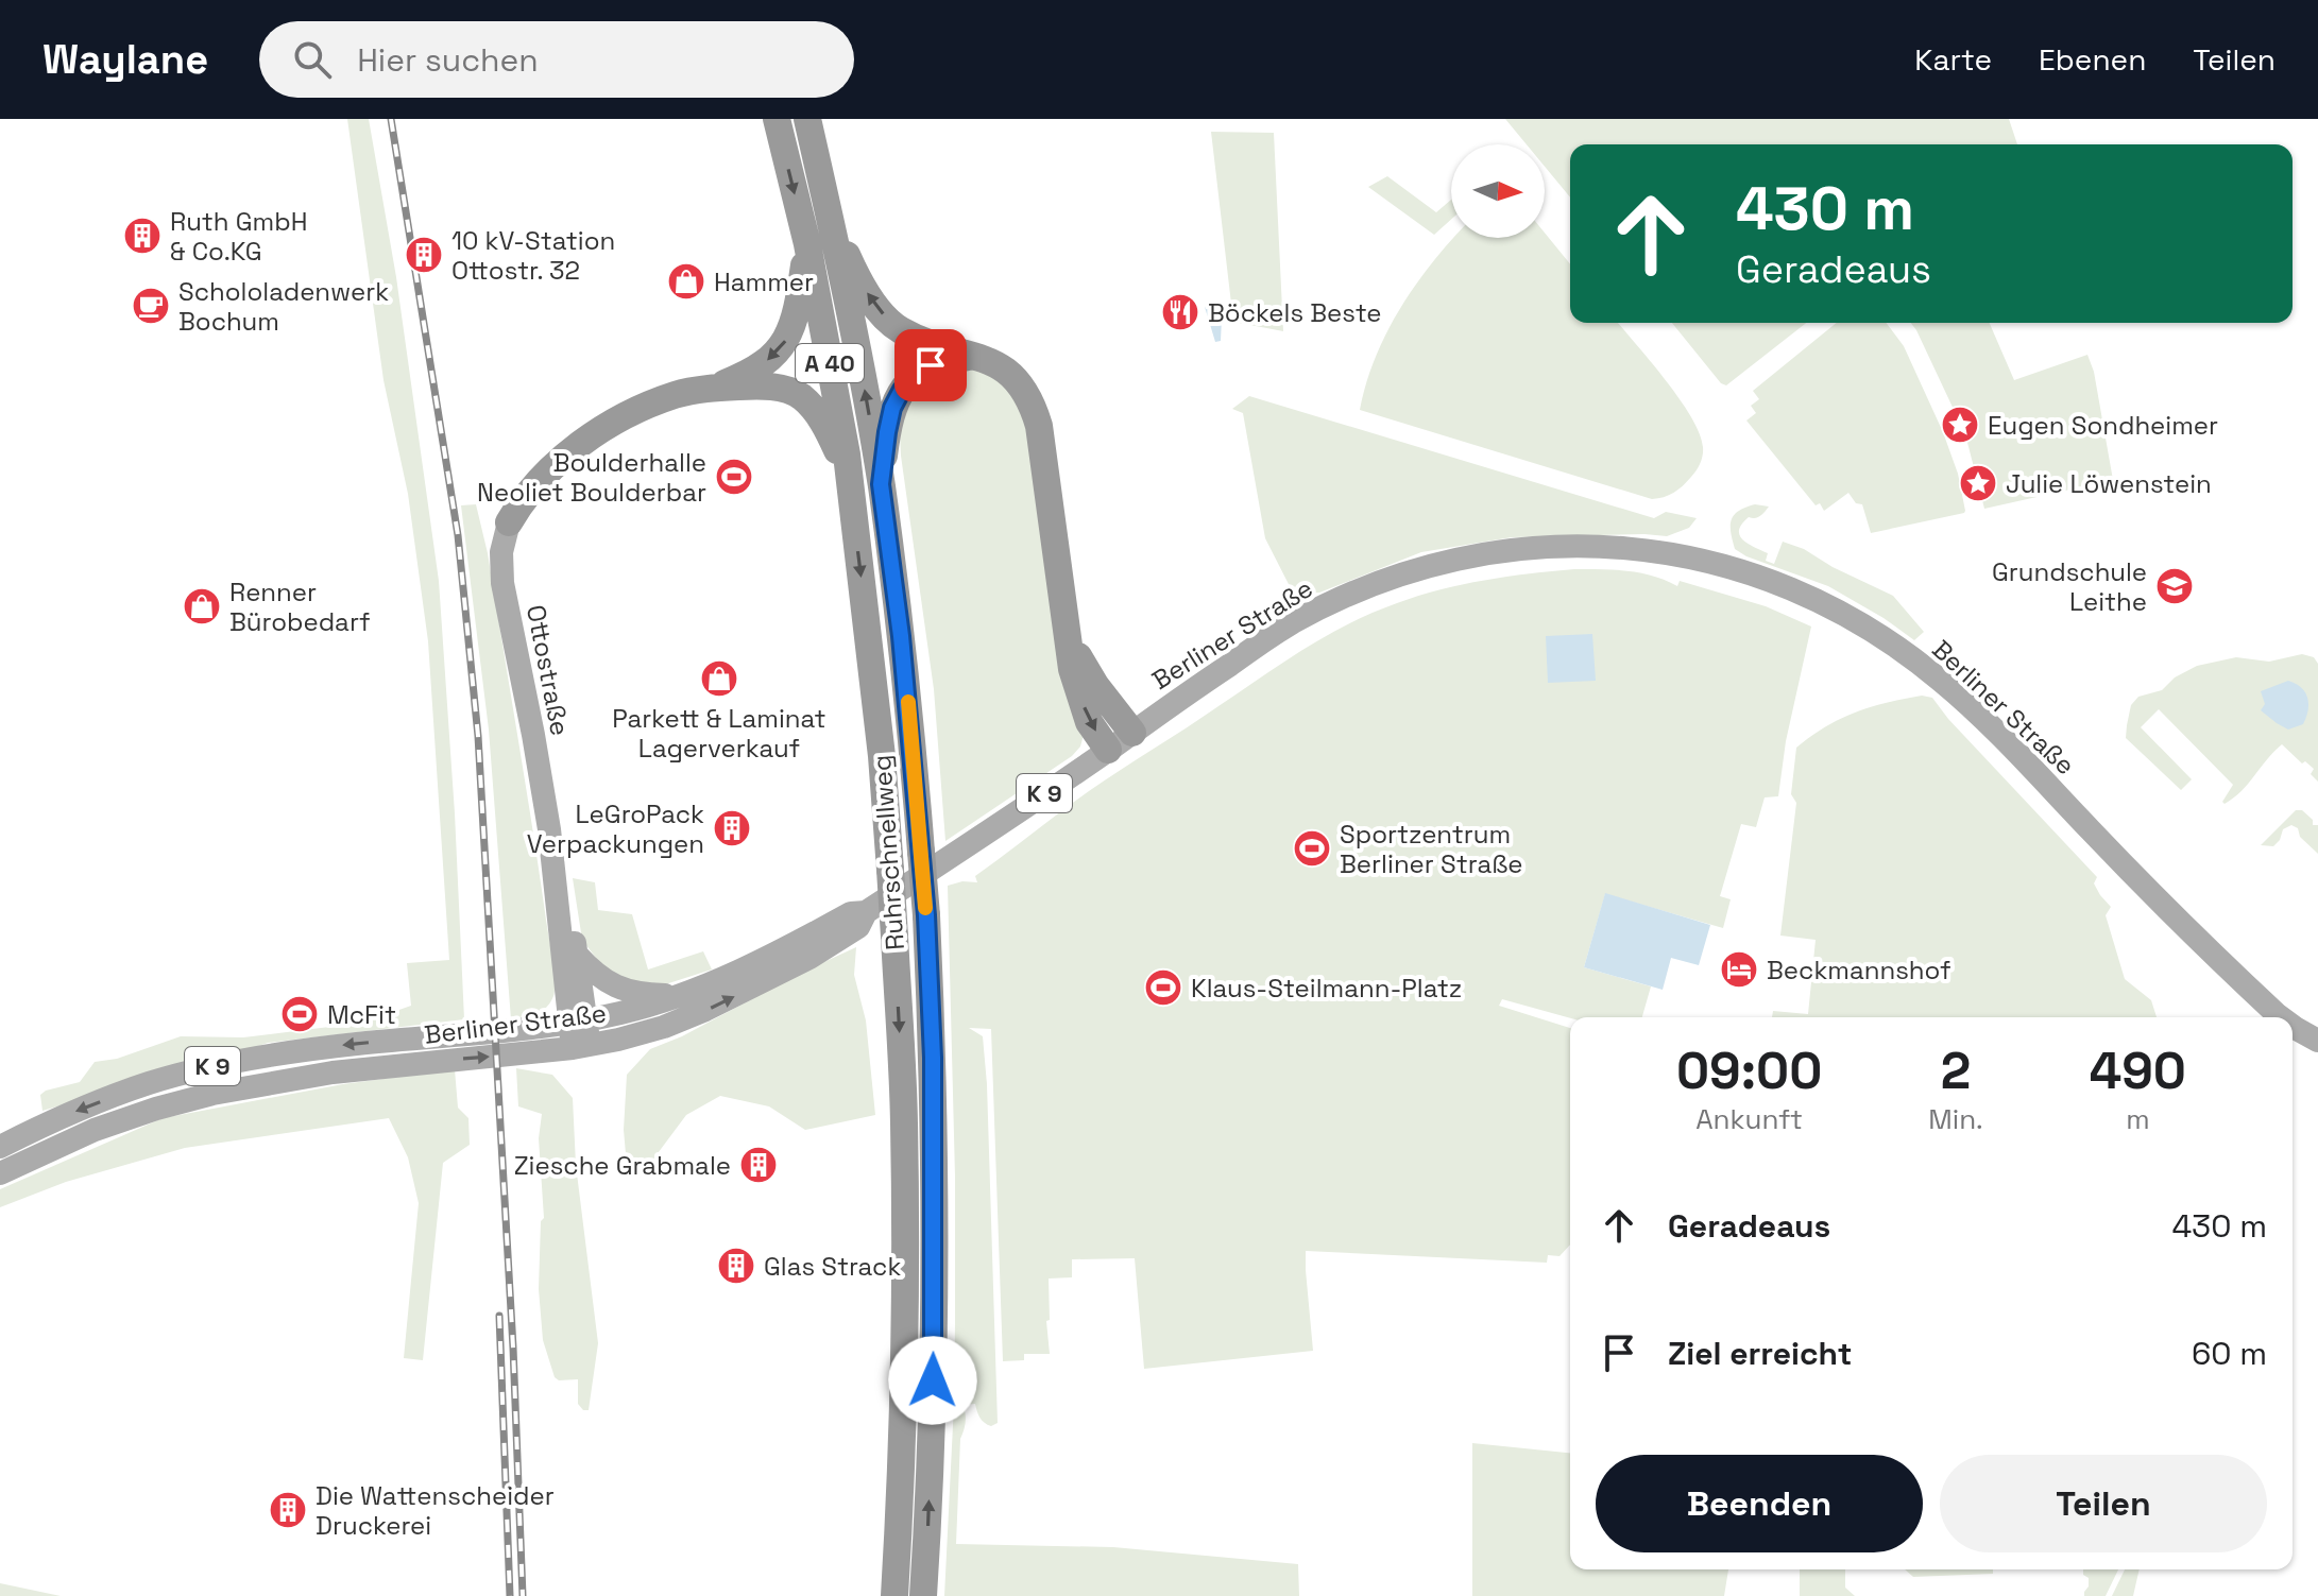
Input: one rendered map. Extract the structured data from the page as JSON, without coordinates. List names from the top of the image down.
{
  "streets": {
    "highway": ["A 40", "Ruhrschnellweg"],
    "main road": ["Berliner Straße", "Ottostraße", "K 9"]
  },
  "crossings": [
    ["Berliner Straße", "Ottostraße"]
  ],
  "places": {
    "building": [
      "Ruth GmbH & Co.KG",
      "10 kV-Station Ottostr. 32",
      "LeGroPack Verpackungen",
      "Ziesche Grabmale",
      "Glas Strack",
      "Die Wattenscheider Druckerei"
    ],
    "shop": ["Hammer", "Renner Bürobedarf", "Parkett & Laminat Lagerverkauf"],
    "cafe": ["Schololadenwerk Bochum"],
    "restaurant": ["Böckels Beste"],
    "place": ["Eugen Sondheimer", "Julie Löwenstein"],
    "sports": [
      "Boulderhalle Neoliet Boulderbar",
      "Sportzentrum Berliner Straße",
      "Klaus-Steilmann-Platz",
      "McFit"
    ],
    "school or university": ["Grundschule Leithe"],
    "hotel": ["Beckmannshof"]
  },
  "north": "right",
  "page": {
    "header": "Waylane",
    "search": "Hier suchen",
    "nav": ["Karte", "Ebenen", "Teilen"],
    "turn": ["430 m", "Geradeaus"],
    "eta": [
      "09:00",
      "Ankunft",
      "2",
      "Min.",
      "490",
      "m"
    ],
    "list": [
      {
        "name": "Geradeaus",
        "value": "430 m"
      },
      {
        "name": "Ziel erreicht",
        "value": "60 m"
      }
    ],
    "buttons": ["Beenden", "Teilen"]
  }
}
